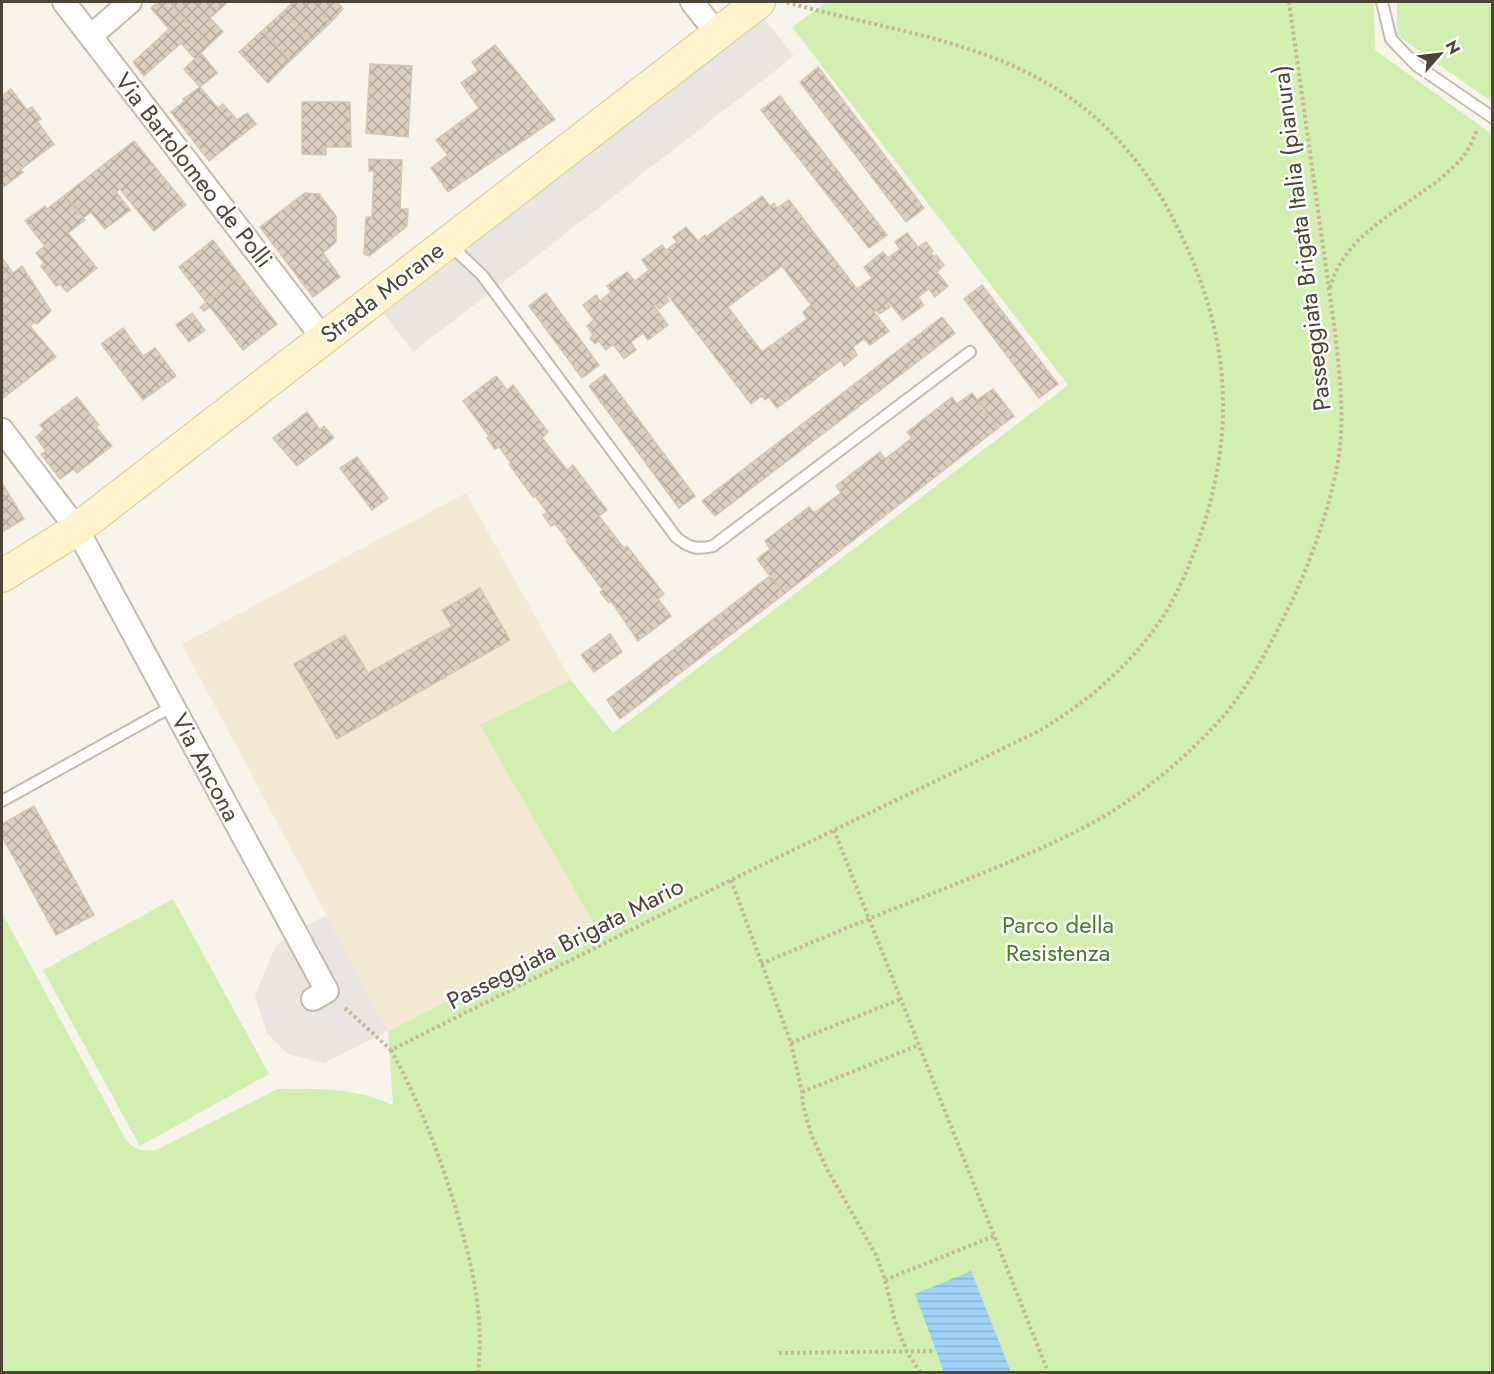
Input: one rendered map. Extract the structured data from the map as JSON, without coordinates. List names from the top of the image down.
{
  "streets": {
    "street": ["Via Bartolomeo de Polli", "Strada Morane", "Via Ancona"],
    "path": ["Passeggiata Brigata Italia (pianura)", "Passeggiata Brigata Mario"]
  },
  "crossings": [
    ["Via Bartolomeo de Polli", "Strada Morane"],
    ["Strada Morane", "Via Ancona"]
  ],
  "parks": ["Parco della Resistenza"],
  "north": "top right"
}
